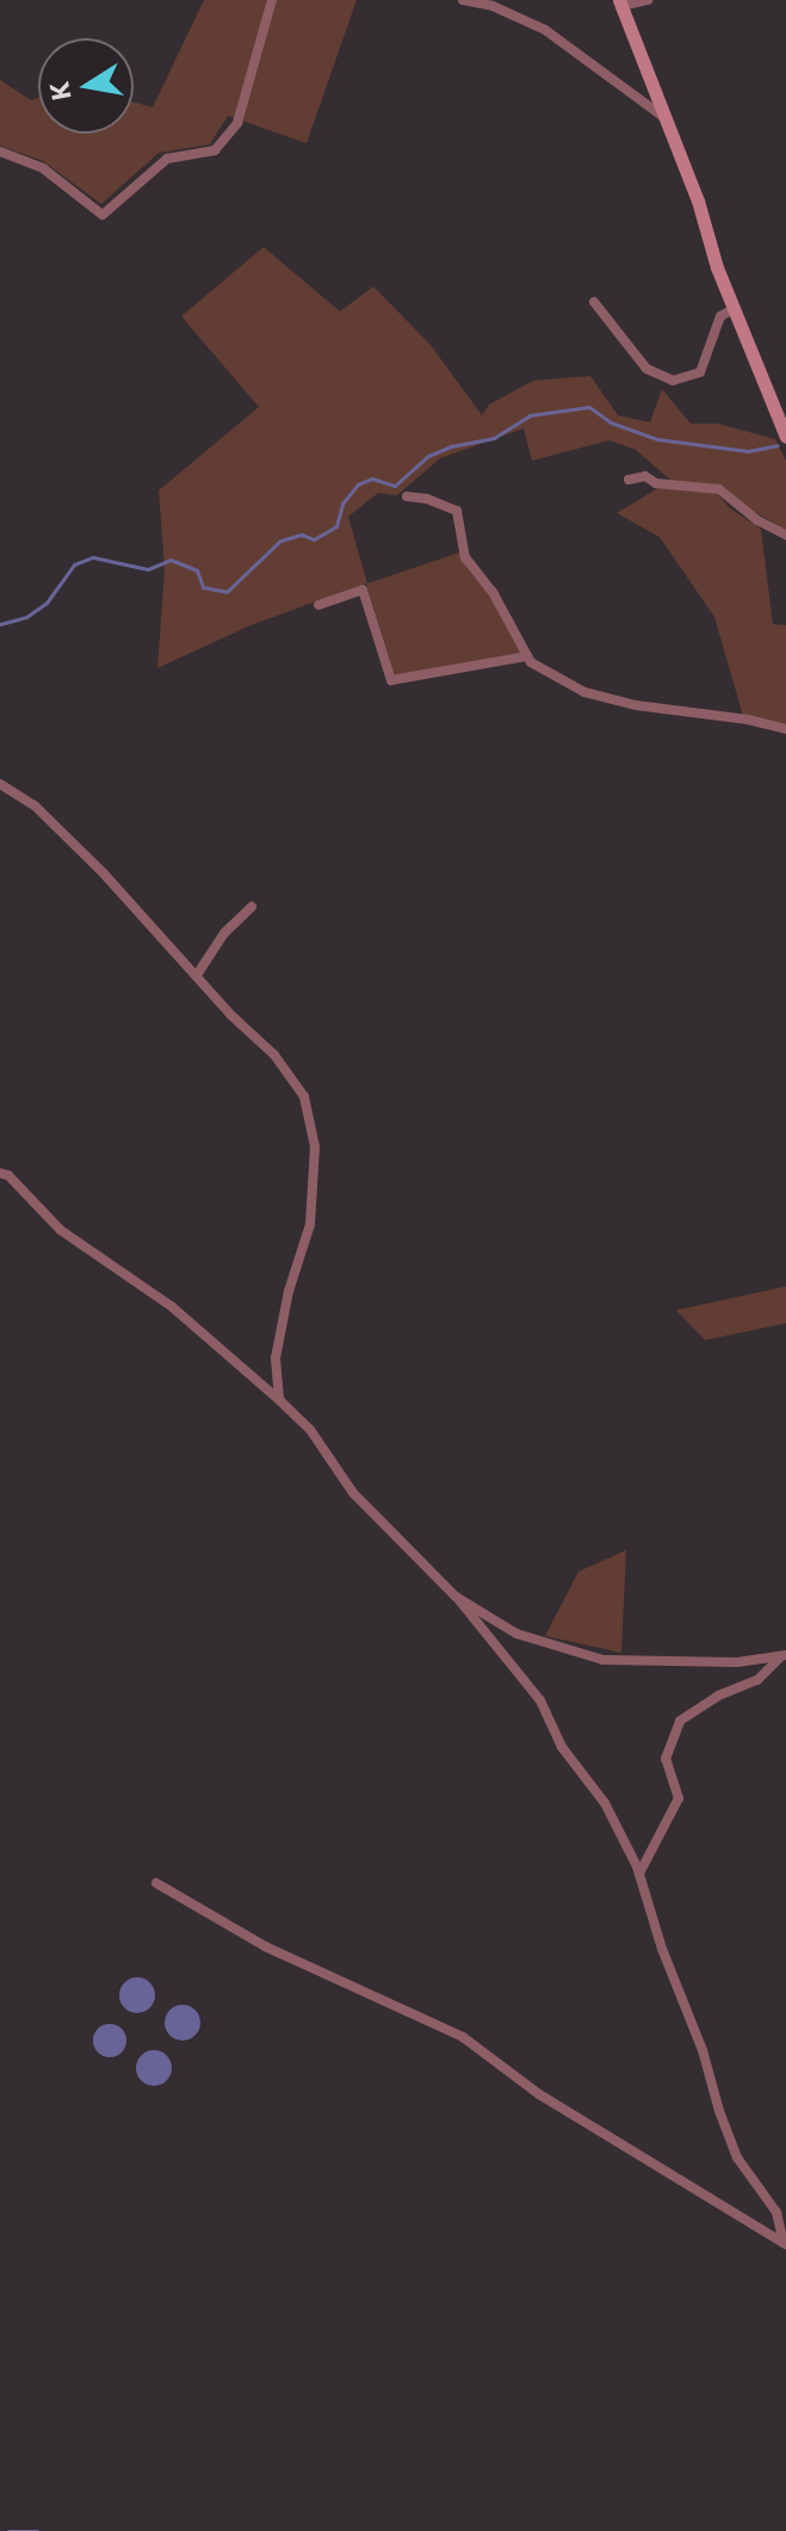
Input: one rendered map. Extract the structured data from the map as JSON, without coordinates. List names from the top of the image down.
{
  "north": "left"
}
